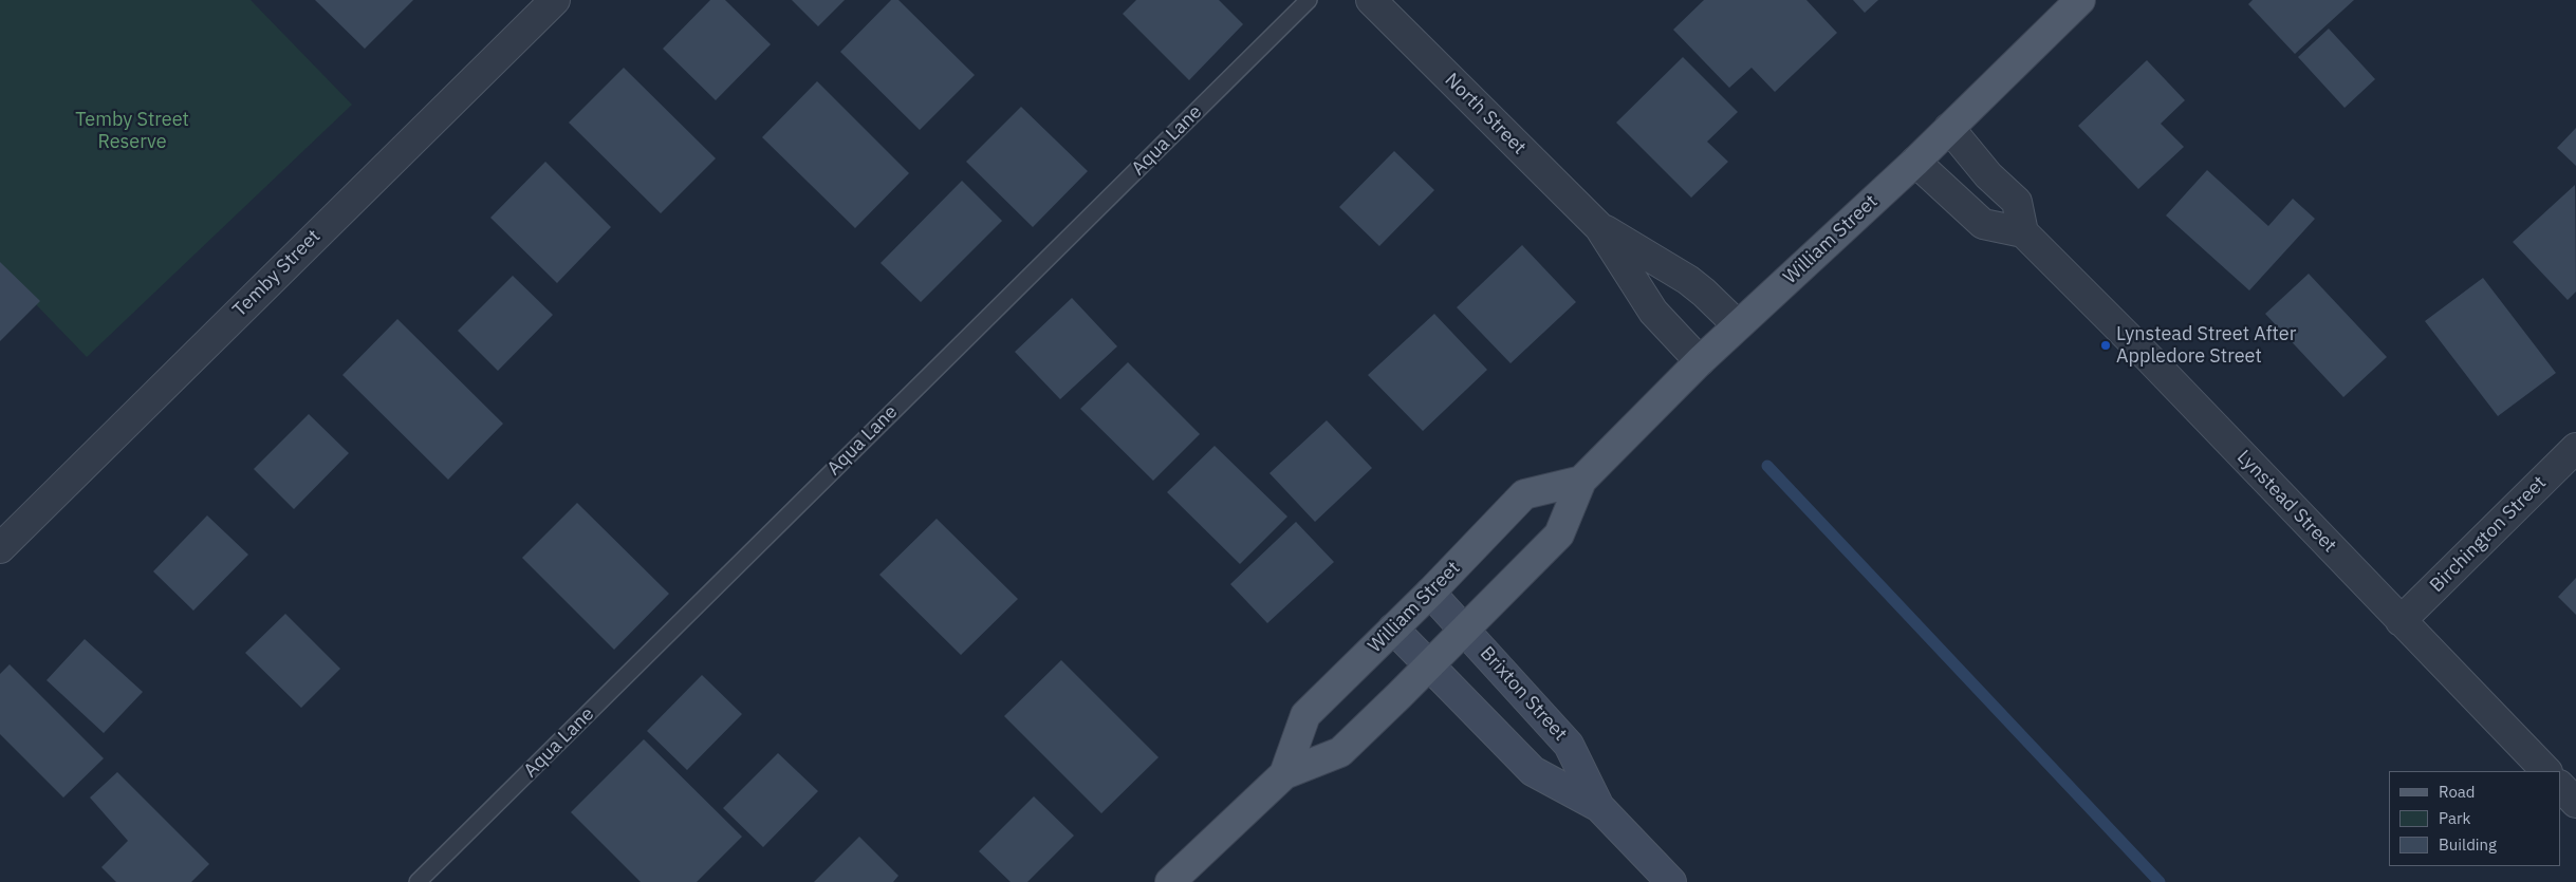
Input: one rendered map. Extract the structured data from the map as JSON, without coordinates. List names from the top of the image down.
{
  "streets": {
    "main road": ["William Street", "Brixton Street"],
    "street": [
      "North Street",
      "Temby Street",
      "Lynstead Street",
      "Birchington Street"
    ],
    "lane": ["Aqua Lane"]
  },
  "crossings": [
    ["North Street", "William Street"],
    ["William Street", "Brixton Street"],
    ["Lynstead Street", "Birchington Street"]
  ],
  "parks": ["Temby Street Reserve"],
  "places": ["Lynstead Street After Appledore Street"],
  "legend": ["Road", "Park", "Building"]
}
